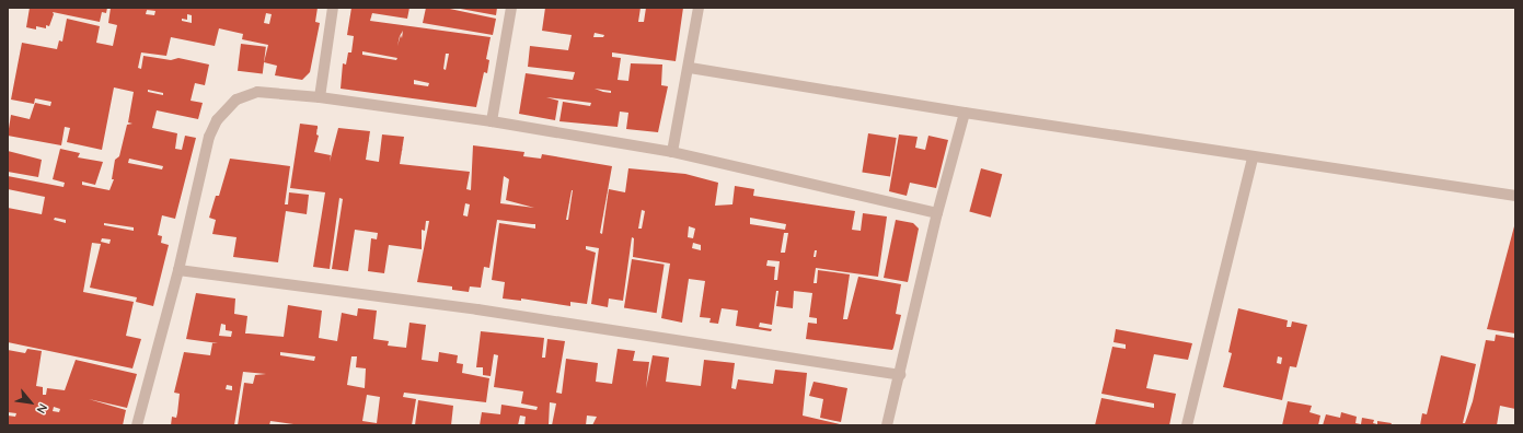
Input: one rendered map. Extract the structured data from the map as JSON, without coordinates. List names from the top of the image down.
{
  "north": "bottom right"
}
